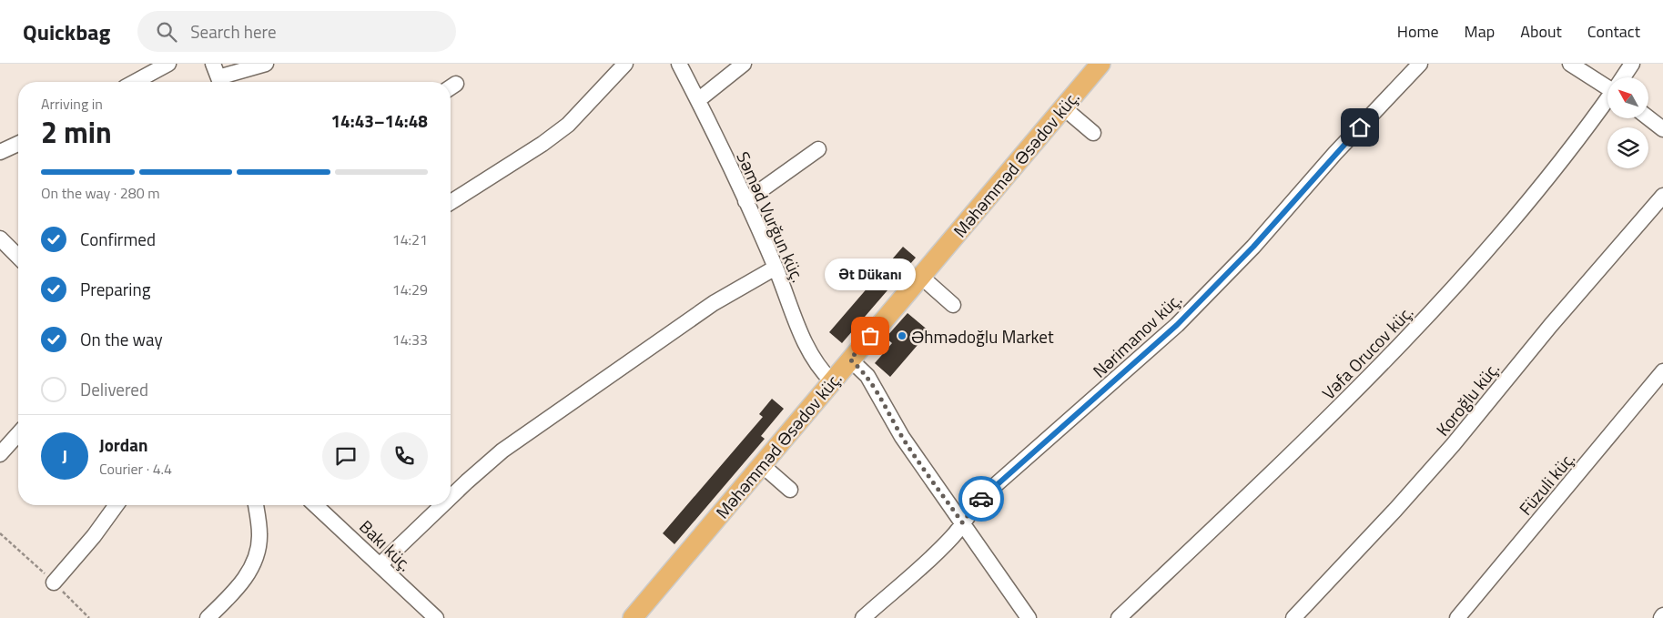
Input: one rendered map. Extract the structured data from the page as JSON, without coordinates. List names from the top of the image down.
{
  "streets": {
    "main road": ["Məhəmməd Əsədov küç."],
    "street": [
      "Səməd Vurğun küç.",
      "Nərimanov küç.",
      "Vəfa Orucov küç.",
      "Koroğlu küç.",
      "Füzuli küç.",
      "Bakı küç."
    ]
  },
  "crossings": [
    ["Məhəmməd Əsədov küç.", "Səməd Vurğun küç."]
  ],
  "places": ["Ət Dükanı", "Əhmədoğlu Market"],
  "north": "top left",
  "page": {
    "header": "Quickbag",
    "search": "Search here",
    "nav": [
      "Home",
      "Map",
      "About",
      "Contact"
    ],
    "heading": ["2 min", "Arriving in", "14:43–14:48"],
    "panel": ["Jordan", "Courier · 4.4"],
    "bar": "On the way · 280 m",
    "list": [
      ["Confirmed", "14:21"],
      ["Preparing", "14:29"],
      ["On the way", "14:33"],
      "Delivered"
    ],
    "bubble": "Ət Dükanı",
    "round": "J"
  }
}
